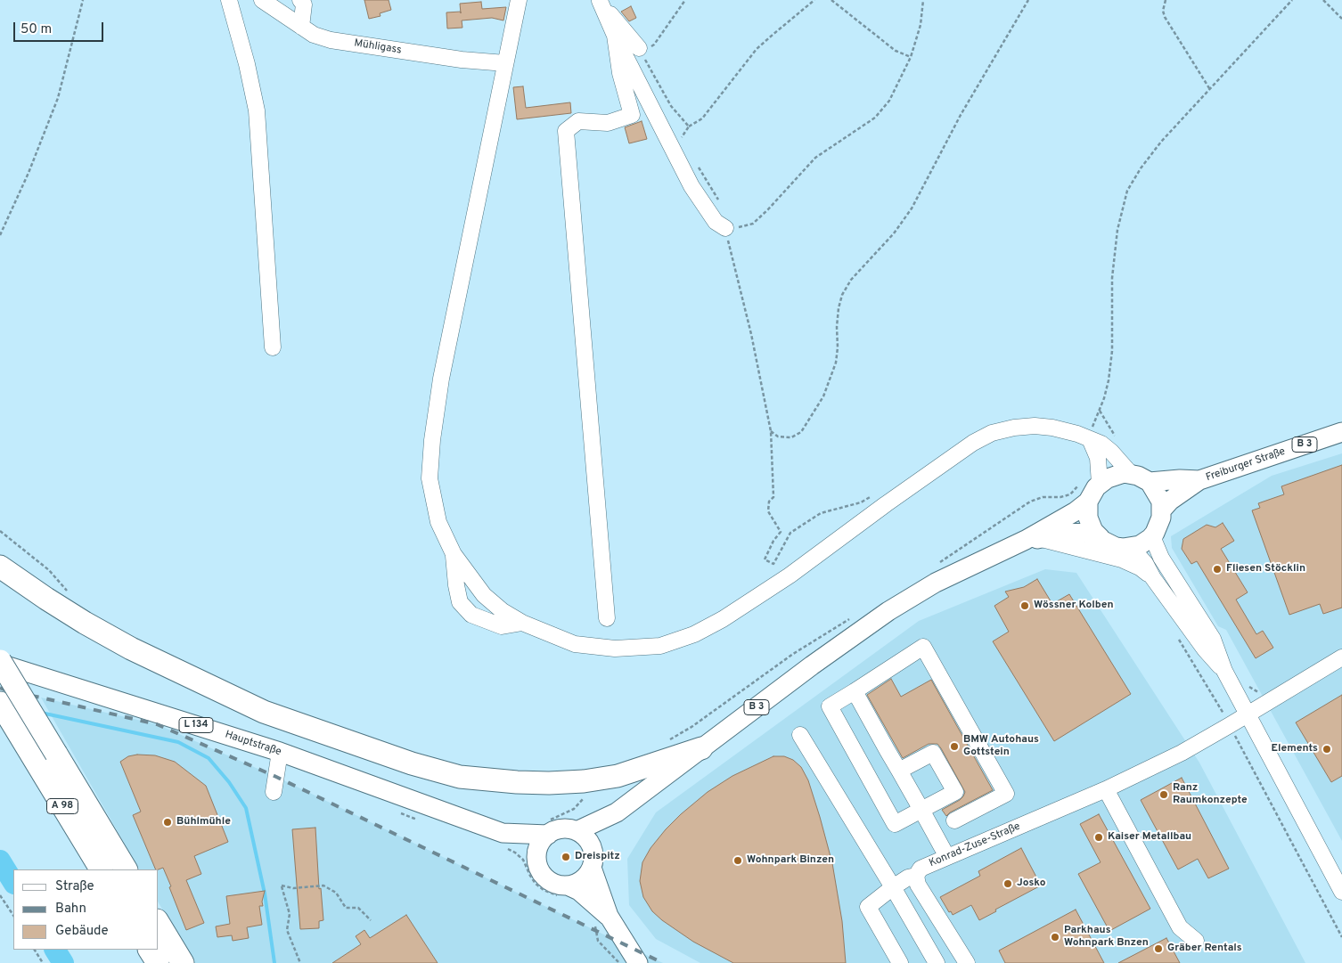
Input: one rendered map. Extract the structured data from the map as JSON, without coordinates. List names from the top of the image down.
{
  "streets": {
    "highway": ["A 98"],
    "main road": [
      "B 3",
      "Freiburger Straße",
      "L 134",
      "Hauptstraße"
    ],
    "street": ["Mühligass", "Konrad-Zuse-Straße"]
  },
  "crossings": [
    ["B 3", "Freiburger Straße"],
    ["B 3", "Hauptstraße"],
    ["Hauptstraße", "A 98"]
  ],
  "places": [
    "Fliesen Stöcklin",
    "Wössner Kolben",
    "BMW Autohaus Gottstein",
    "Elements",
    "Ranz Raumkonzepte",
    "Bühlmühle",
    "Kaiser Metallbau",
    "Dreispitz",
    "Wohnpark Binzen",
    "Josko",
    "Parkhaus Wohnpark Bnzen",
    "Gräber Rentals"
  ],
  "legend": ["Straße", "Bahn", "Gebäude"],
  "scale_bar": "50 m"
}
